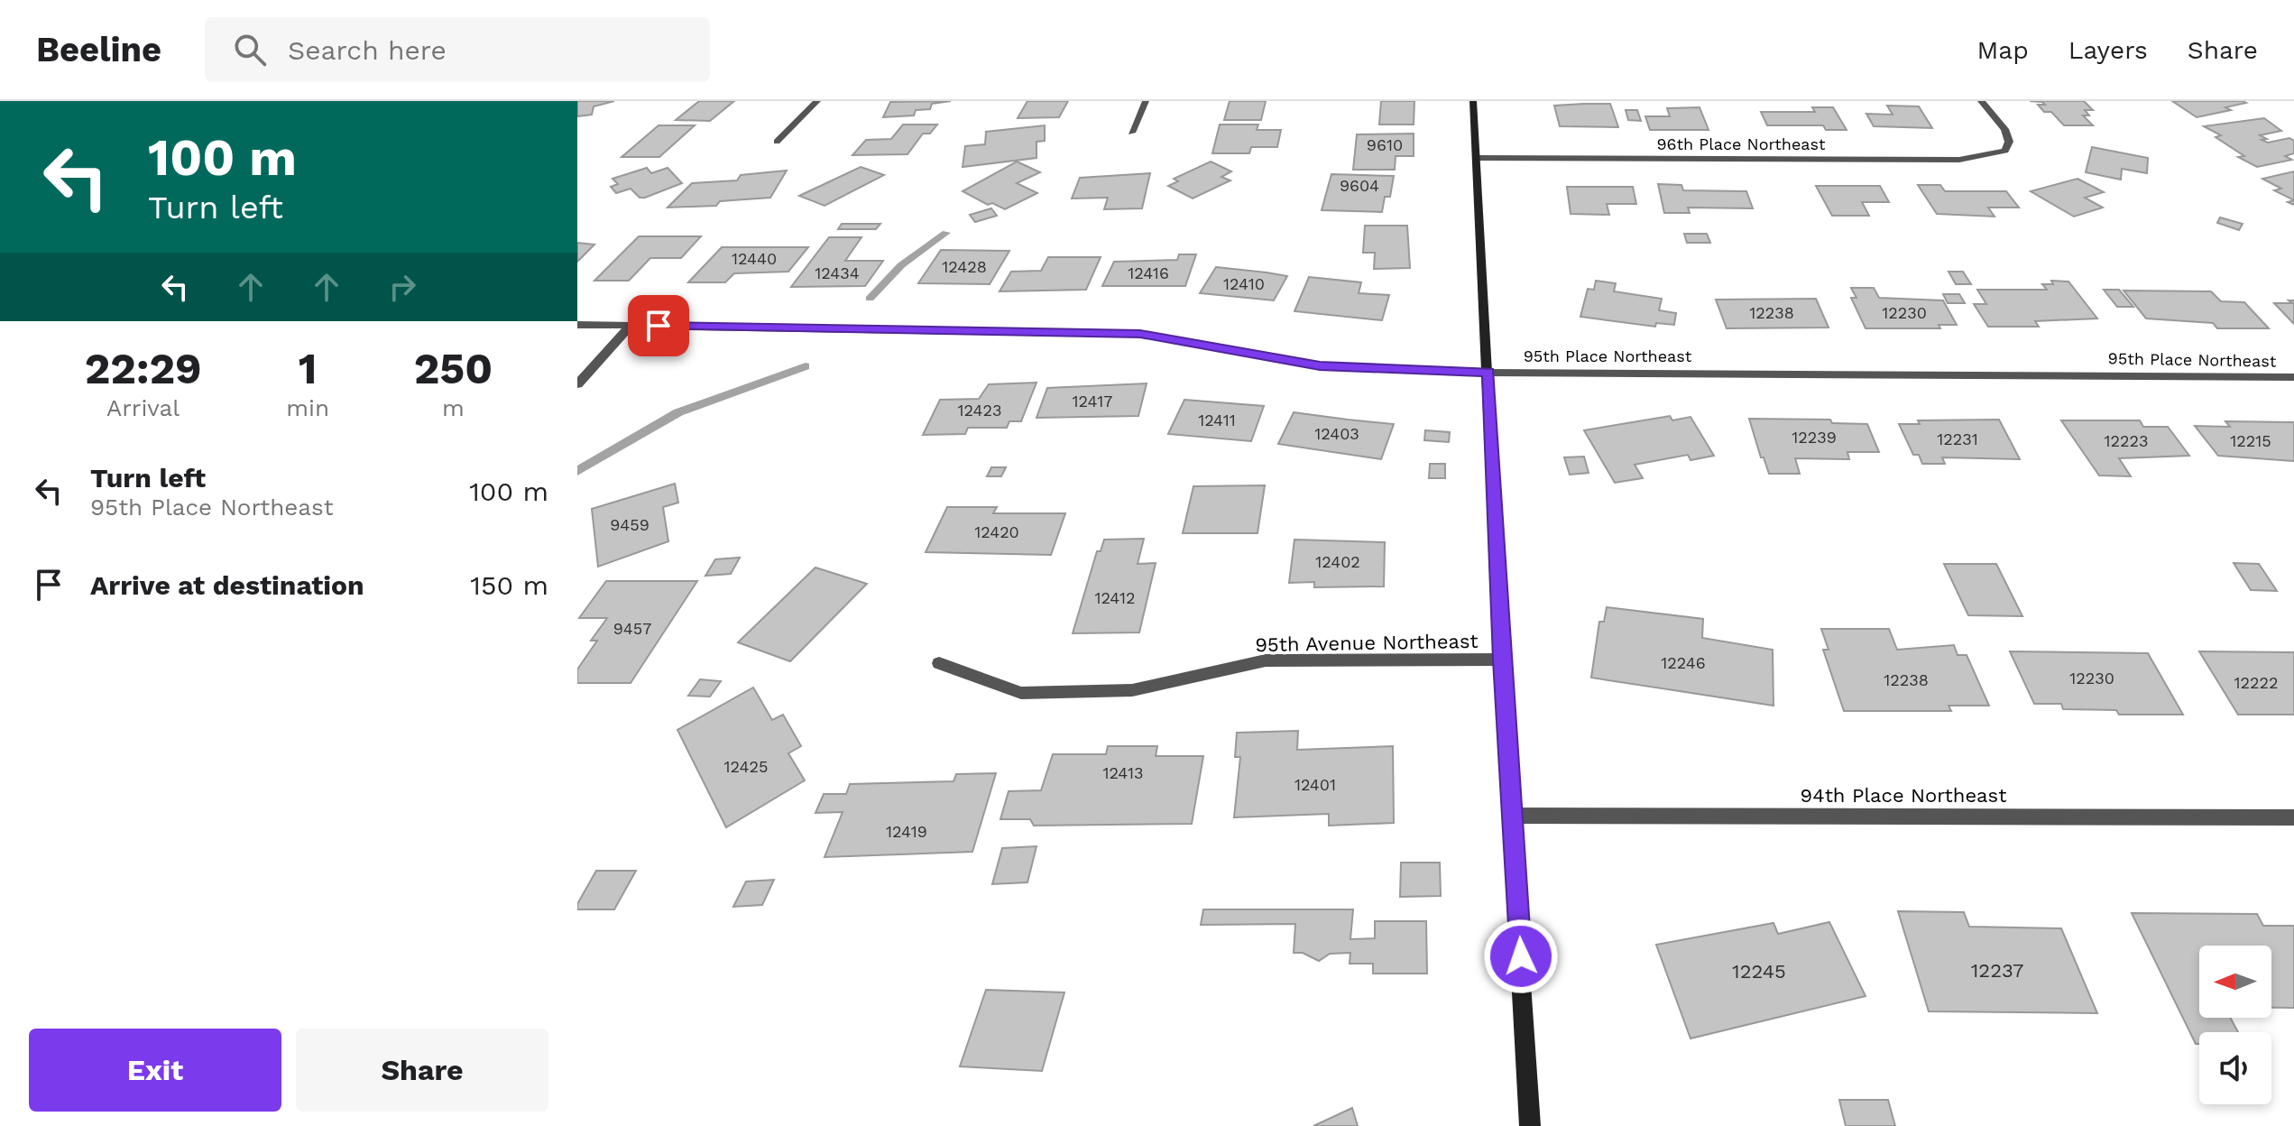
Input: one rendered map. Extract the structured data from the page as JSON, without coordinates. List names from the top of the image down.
{
  "streets": {
    "street": [
      "96th Place Northeast",
      "95th Place Northeast",
      "95th Avenue Northeast",
      "94th Place Northeast"
    ]
  },
  "house_numbers": [
    "9610",
    "9604",
    "12440",
    "12428",
    "12434",
    "12416",
    "12410",
    "12238",
    "12230",
    "12417",
    "12423",
    "12411",
    "12403",
    "12239",
    "12231",
    "12223",
    "12215",
    "9459",
    "12420",
    "12402",
    "12412",
    "9457",
    "12246",
    "12230",
    "12238",
    "12222",
    "12425",
    "12413",
    "12401",
    "12419",
    "12237",
    "12245"
  ],
  "north": "left",
  "page": {
    "header": "Beeline",
    "search": "Search here",
    "nav": ["Map", "Layers", "Share"],
    "turn": ["100 m", "Turn left"],
    "eta": [
      "22:29",
      "Arrival",
      "1",
      "min",
      "250",
      "m"
    ],
    "list": [
      {
        "name": "Turn left",
        "note": "95th Place Northeast",
        "value": "100 m"
      },
      {
        "name": "Arrive at destination",
        "value": "150 m"
      }
    ],
    "buttons": ["Exit", "Share"]
  }
}
